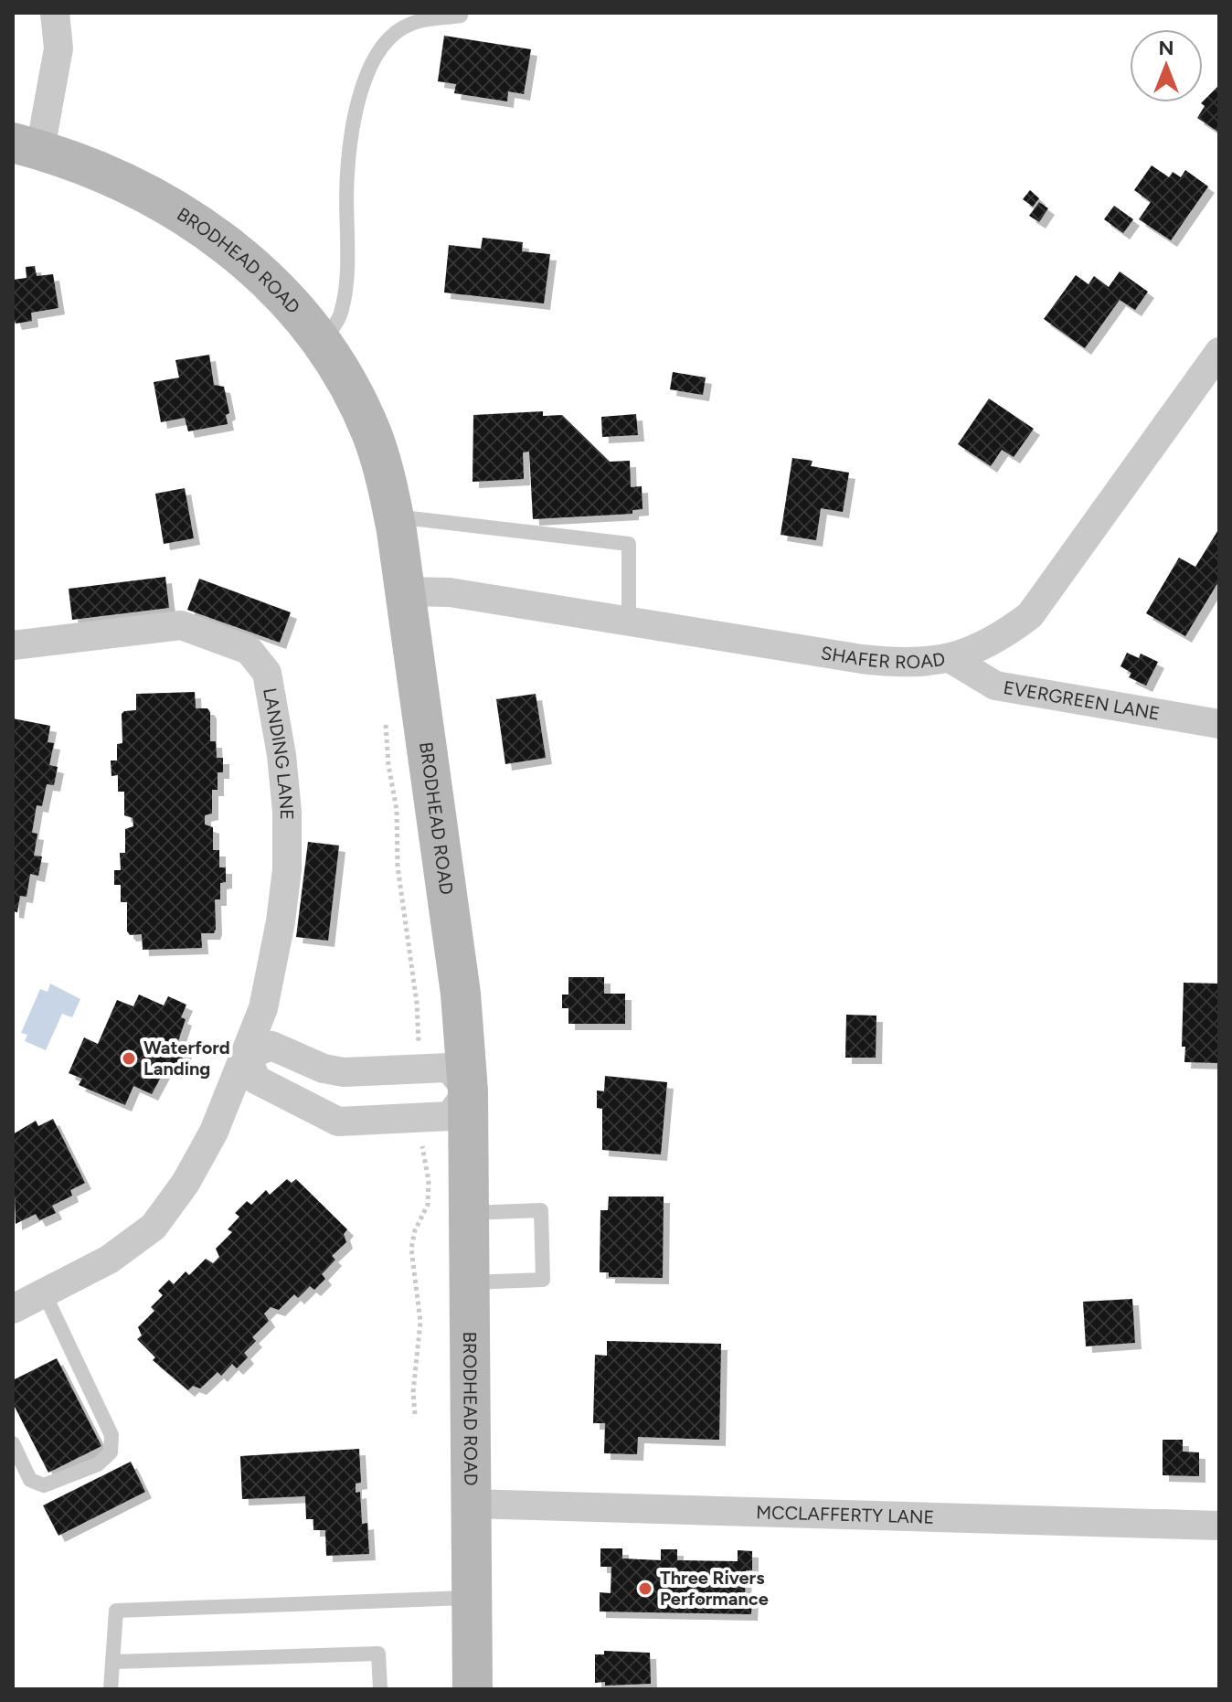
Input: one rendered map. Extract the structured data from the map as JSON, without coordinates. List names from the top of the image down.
{
  "streets": {
    "main road": ["BRODHEAD ROAD"],
    "street": [
      "SHAFER ROAD",
      "EVERGREEN LANE",
      "LANDING LANE",
      "MCCLAFFERTY LANE"
    ]
  },
  "crossings": [
    ["BRODHEAD ROAD", "SHAFER ROAD"],
    ["BRODHEAD ROAD", "MCCLAFFERTY LANE"],
    ["SHAFER ROAD", "EVERGREEN LANE"]
  ],
  "places": ["Waterford Landing", "Three Rivers Performance"],
  "north": "top"
}
